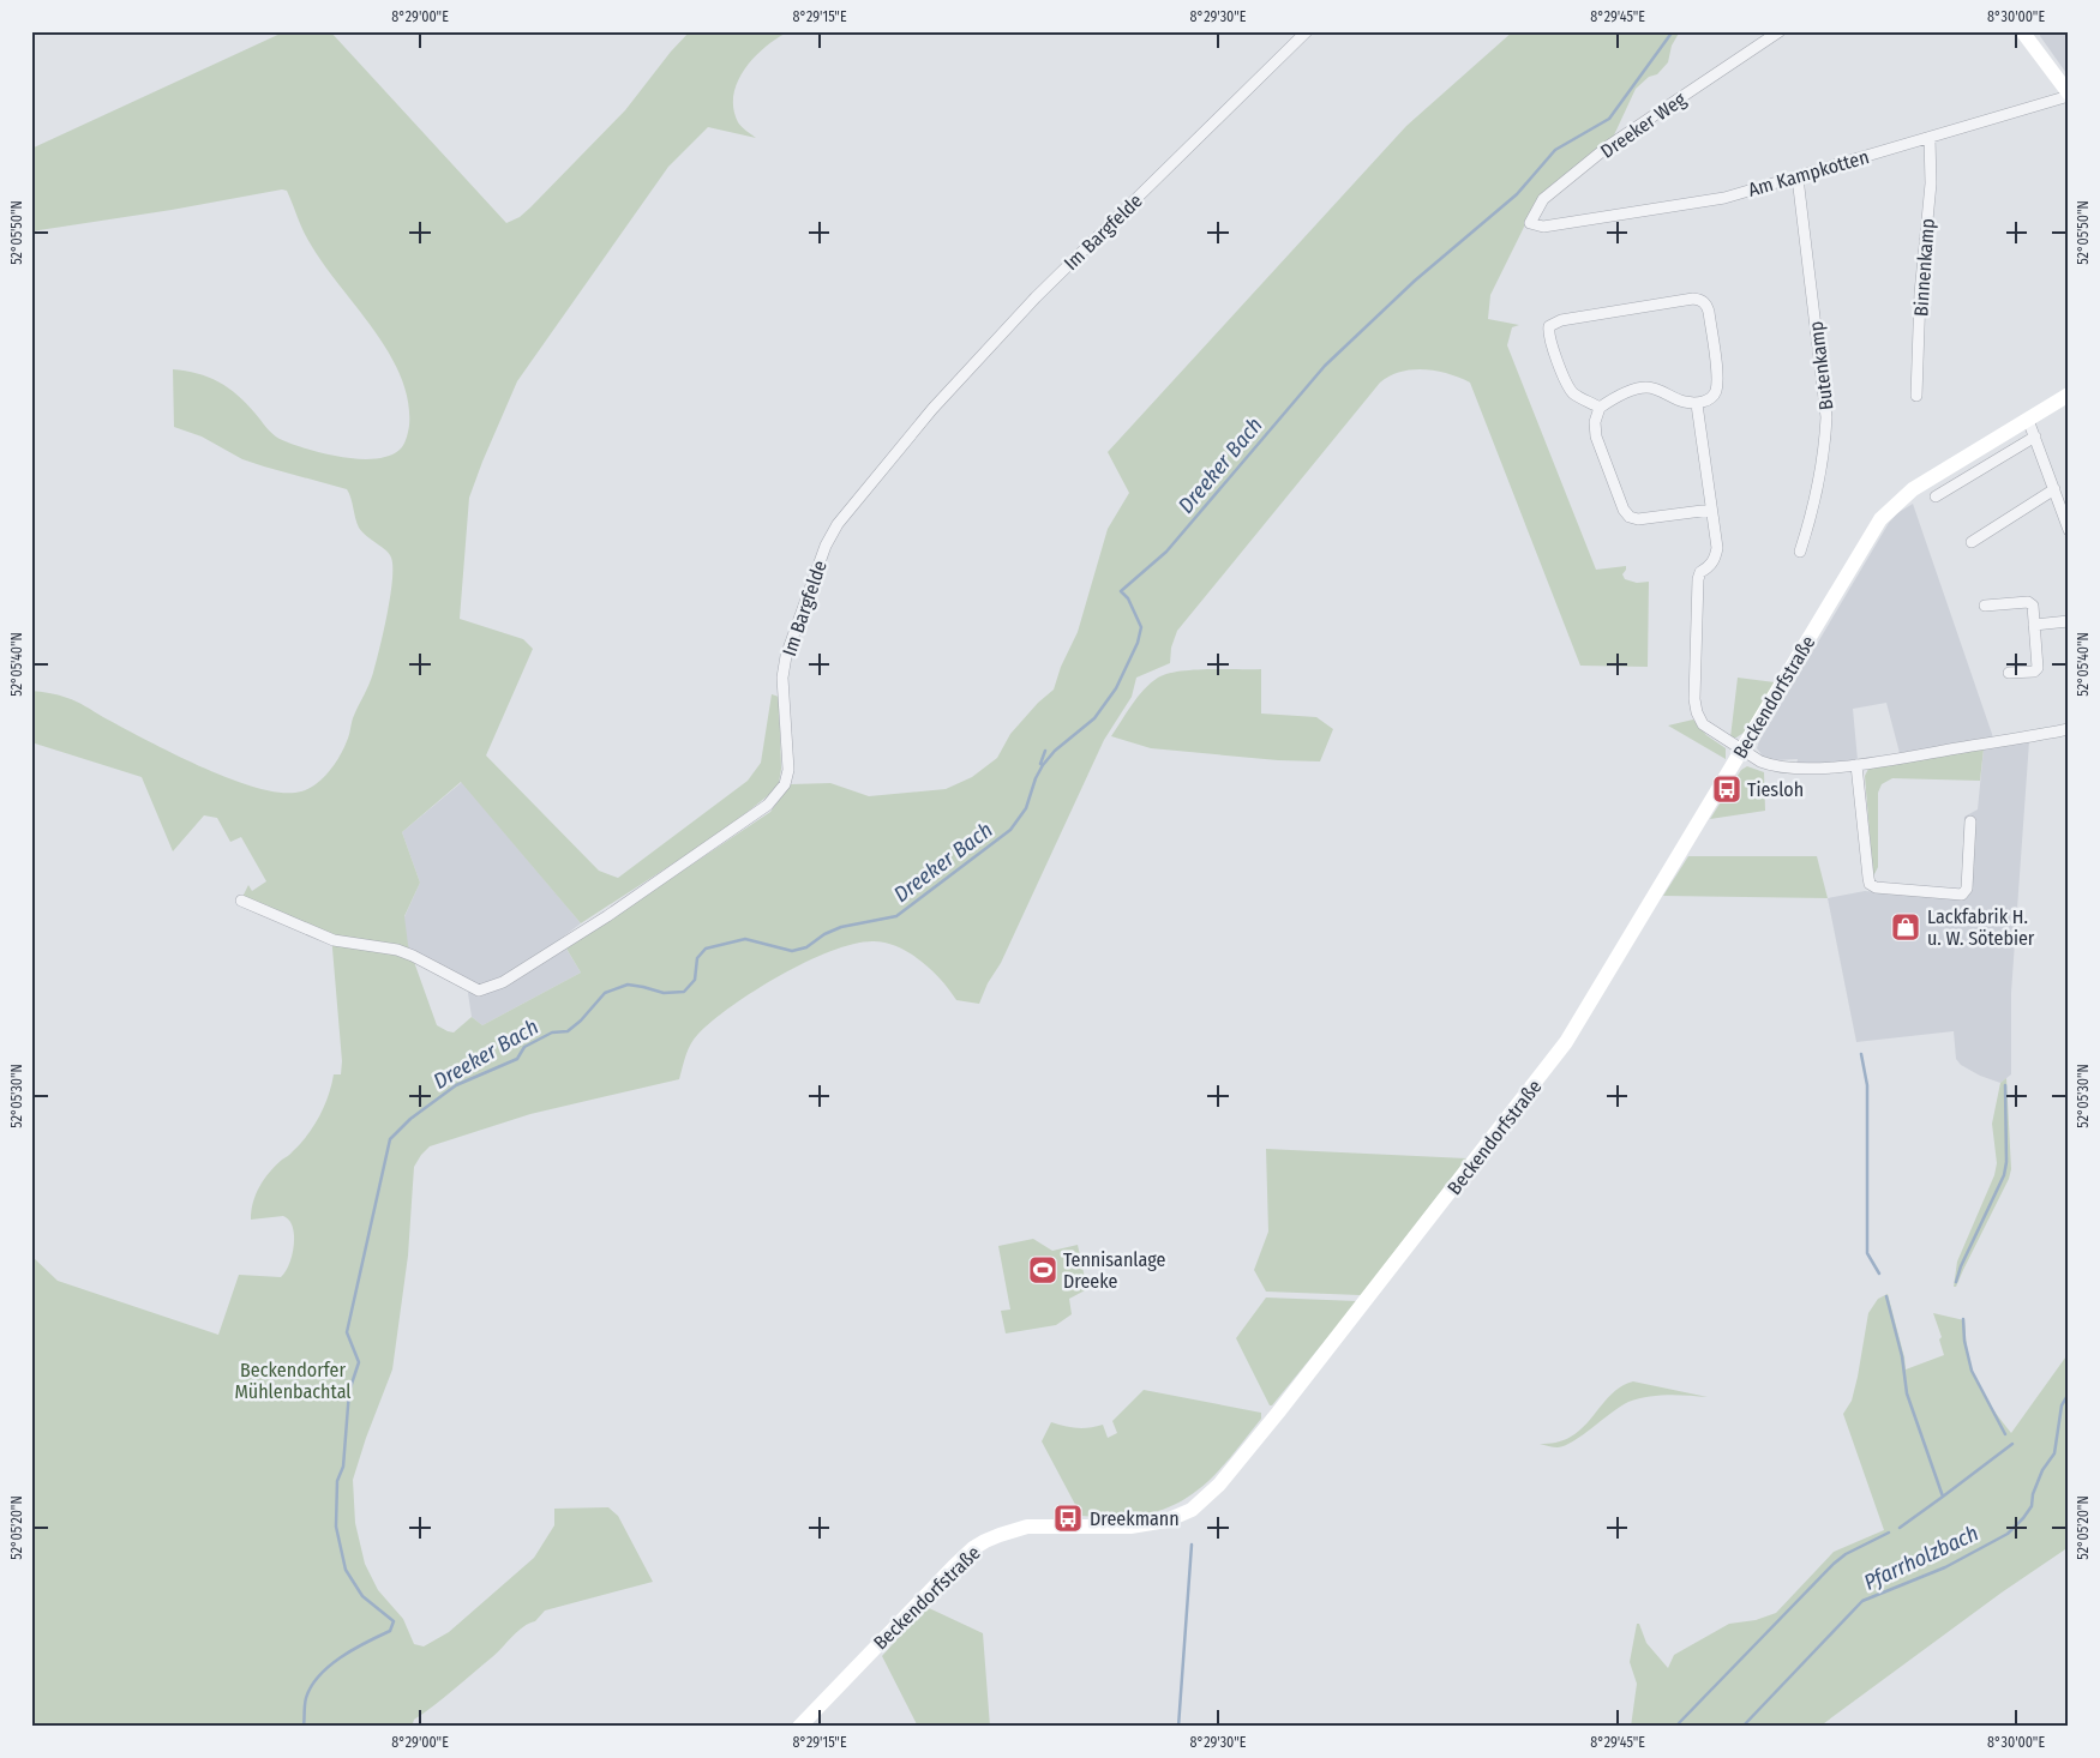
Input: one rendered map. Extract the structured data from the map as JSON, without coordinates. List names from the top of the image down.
{
  "streets": {
    "street": [
      "Dreeker Weg",
      "Am Kampkotten",
      "Im Bargfelde",
      "Binnenkamp",
      "Butenkamp",
      "Beckendorfstraße"
    ]
  },
  "crossings": [
    ["Dreeker Weg", "Am Kampkotten"],
    ["Am Kampkotten", "Binnenkamp"],
    ["Am Kampkotten", "Butenkamp"]
  ],
  "water": ["Dreeker Bach", "Pfarrholzbach"],
  "parks": ["Beckendorfer Mühlenbachtal"],
  "places": {
    "bus stop": ["Tiesloh", "Dreekmann"],
    "shop": ["Lackfabrik H. u. W. Sötebier"],
    "sports": ["Tennisanlage Dreeke"]
  },
  "coordinates": [
    "8°29'00\"E",
    "8°29'15\"E",
    "8°29'30\"E",
    "8°29'45\"E",
    "8°30'00\"E",
    "52°05'50\"N",
    "52°05'40\"N",
    "52°05'30\"N",
    "52°05'20\"N"
  ]
}
